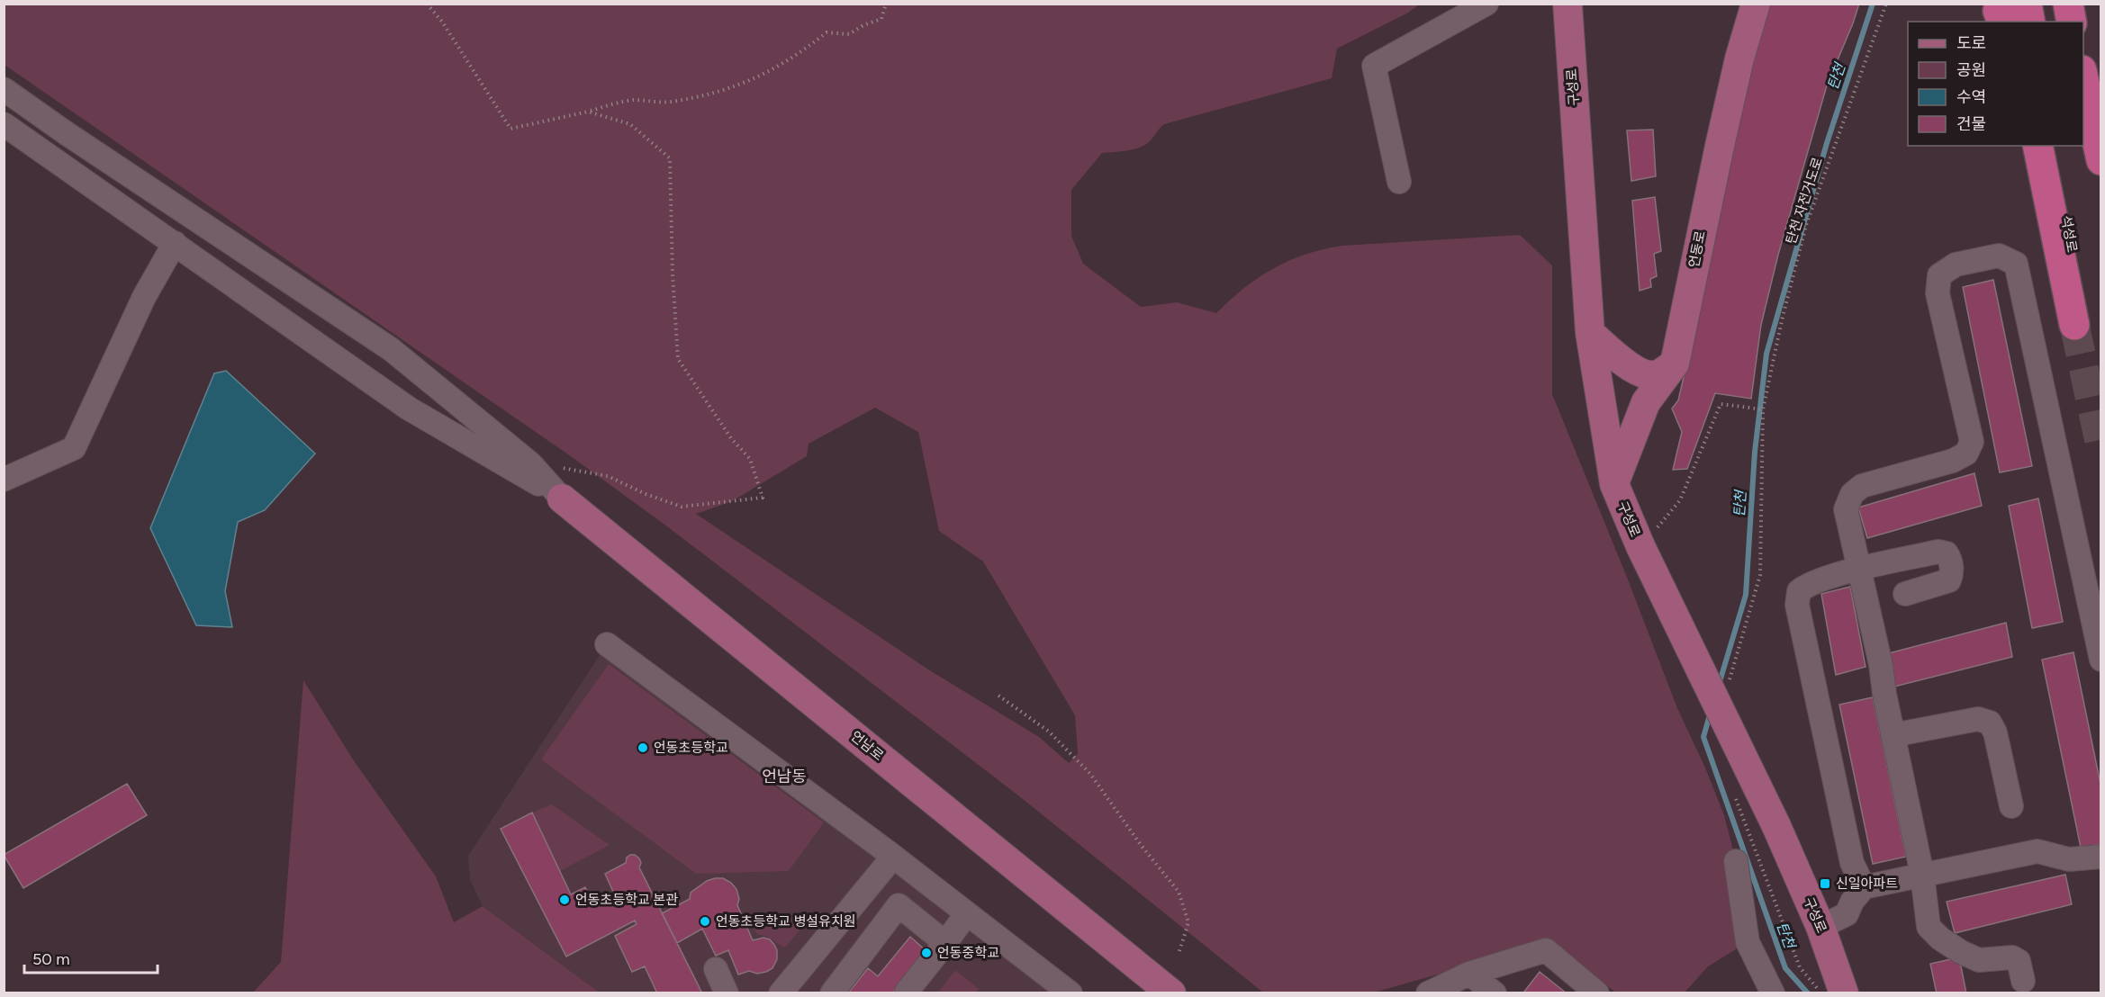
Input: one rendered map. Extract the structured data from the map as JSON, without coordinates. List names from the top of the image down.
{
  "streets": {
    "highway": ["석성로"],
    "main road": ["구성로", "언동로", "언남로"],
    "path": ["탄천 자전거도로"]
  },
  "crossings": [
    ["구성로", "언동로"]
  ],
  "districts": ["언남동"],
  "water": ["탄천"],
  "places": {
    "other": [
      "언동초등학교",
      "언동초등학교 본관",
      "언동초등학교 병설유치원",
      "언동중학교"
    ],
    "transit": ["신일아파트"]
  },
  "legend": [
    "도로",
    "공원",
    "수역",
    "건물"
  ],
  "scale_bar": "50 m"
}
